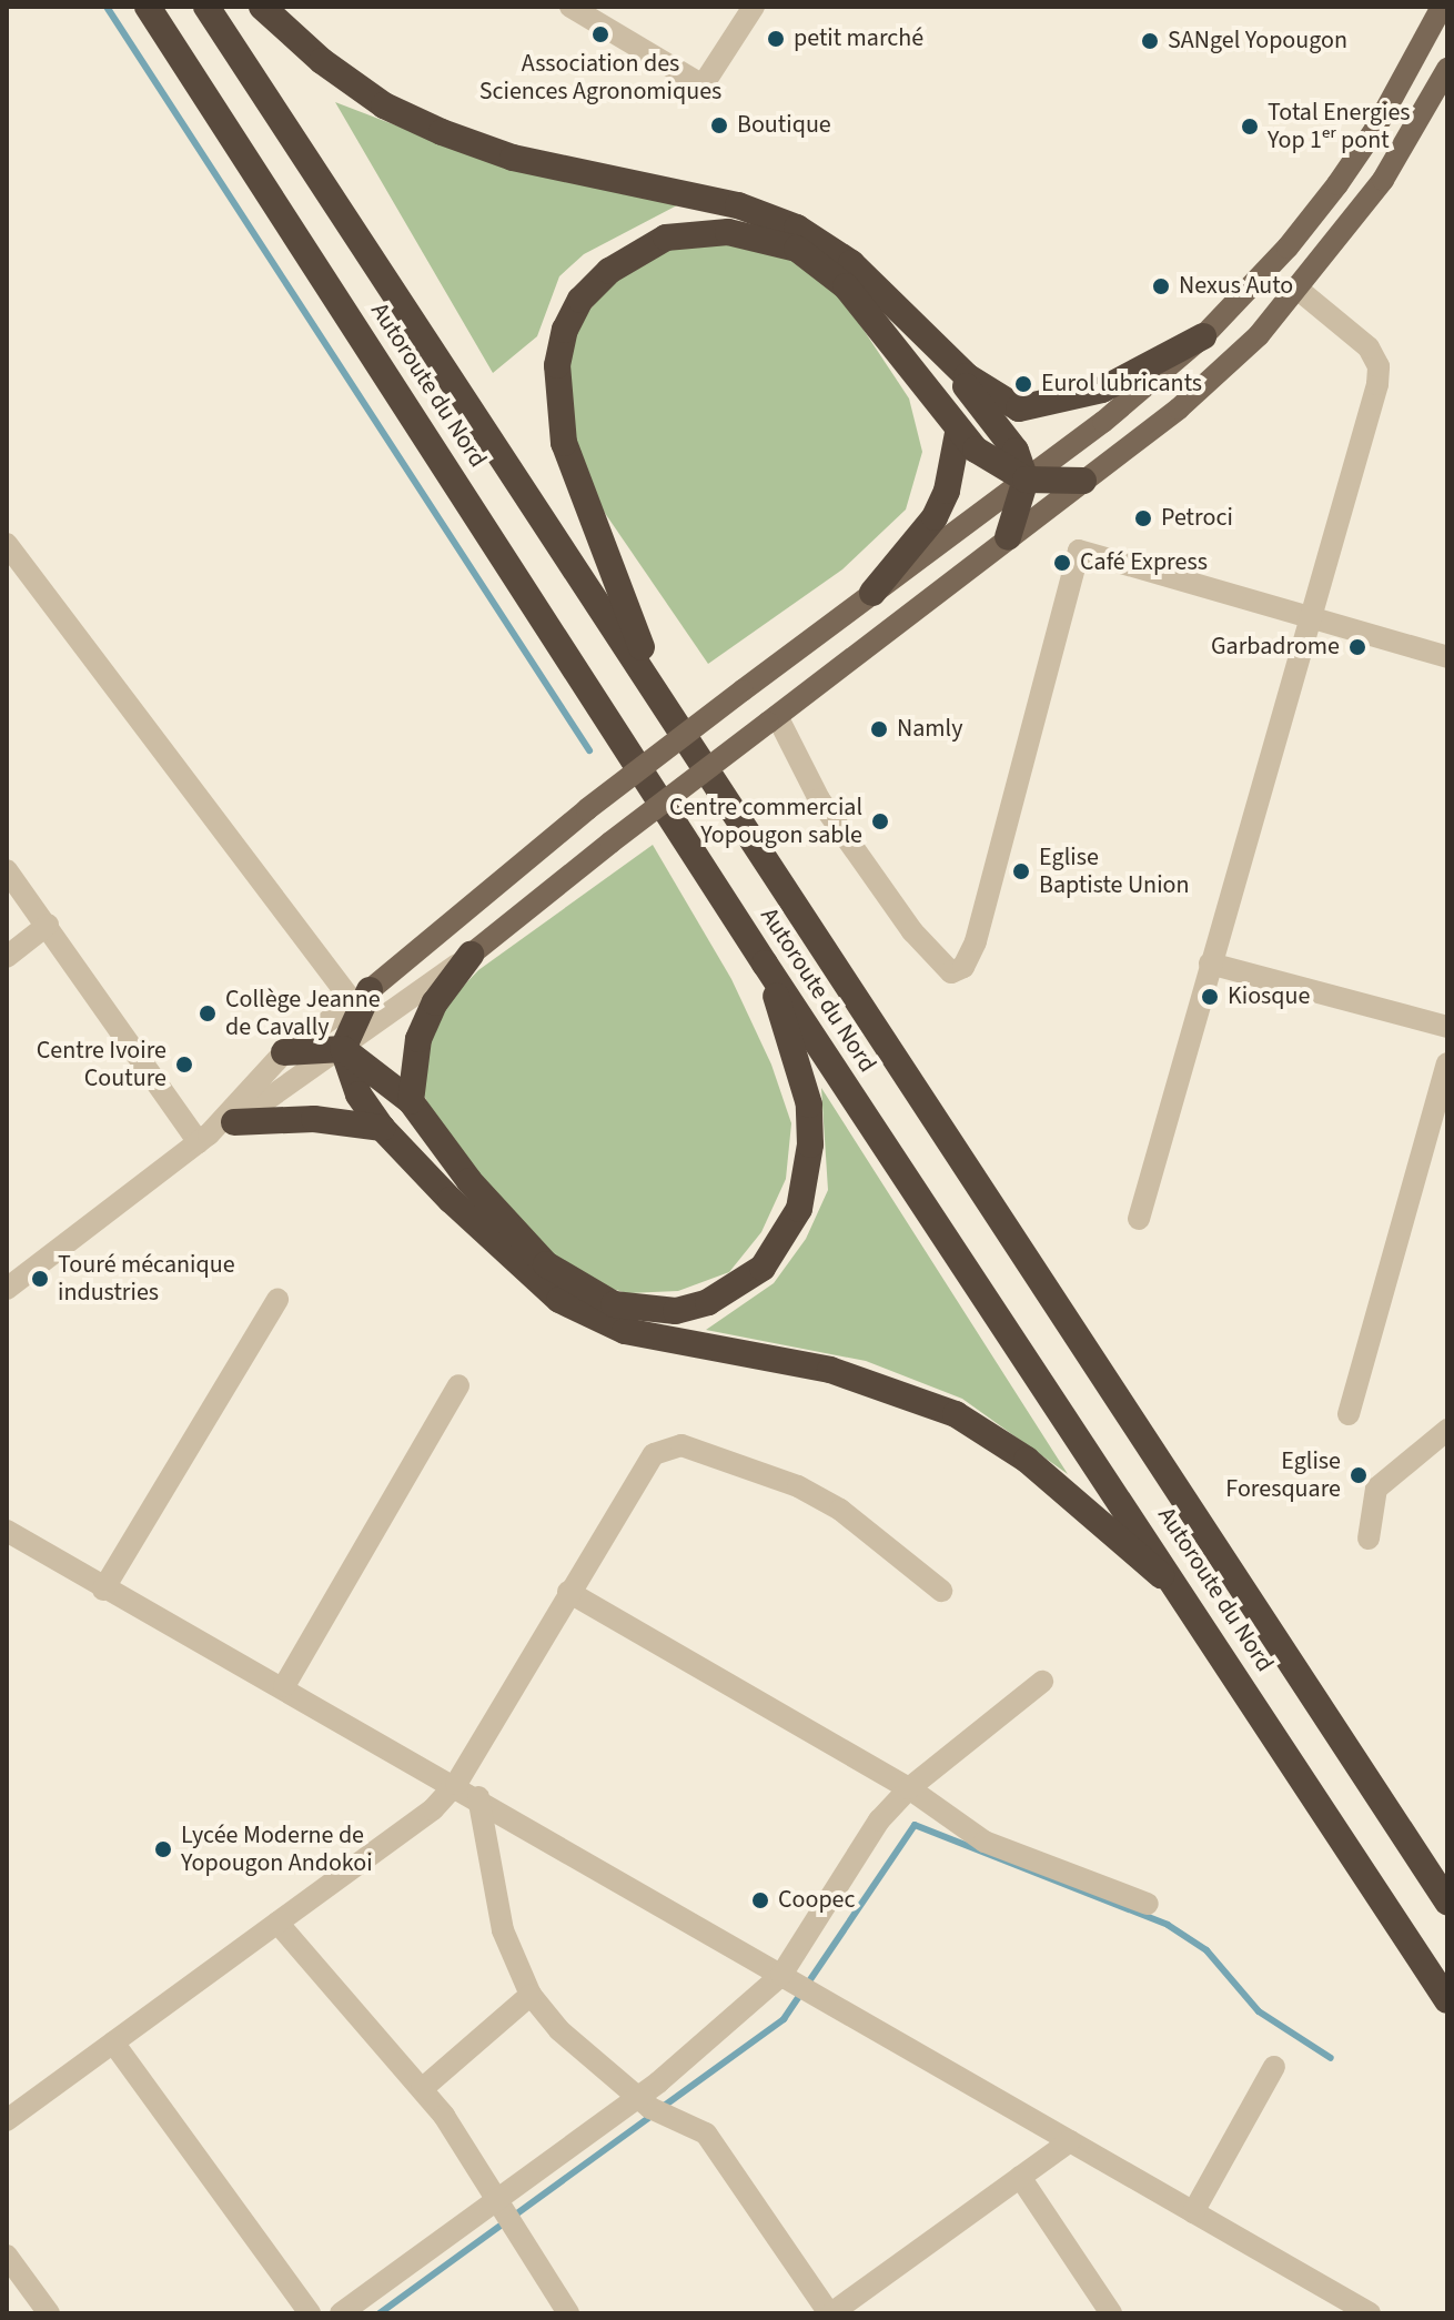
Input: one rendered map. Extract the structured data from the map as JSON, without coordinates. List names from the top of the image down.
{
  "streets": {
    "highway": ["Autoroute du Nord"]
  },
  "places": [
    "Association des Sciences Agronomiques",
    "petit marché",
    "SANgel Yopougon",
    "Boutique",
    "Total Energies Yop 1ᵉʳ pont",
    "Nexus Auto",
    "Eurol lubricants",
    "Petroci",
    "Café Express",
    "Garbadrome",
    "Namly",
    "Centre commercial Yopougon sable",
    "Eglise Baptiste Union",
    "Kiosque",
    "Collège Jeanne de Cavally",
    "Centre Ivoire Couture",
    "Touré mécanique industries",
    "Eglise Foresquare",
    "Lycée Moderne de Yopougon Andokoi",
    "Coopec"
  ]
}
